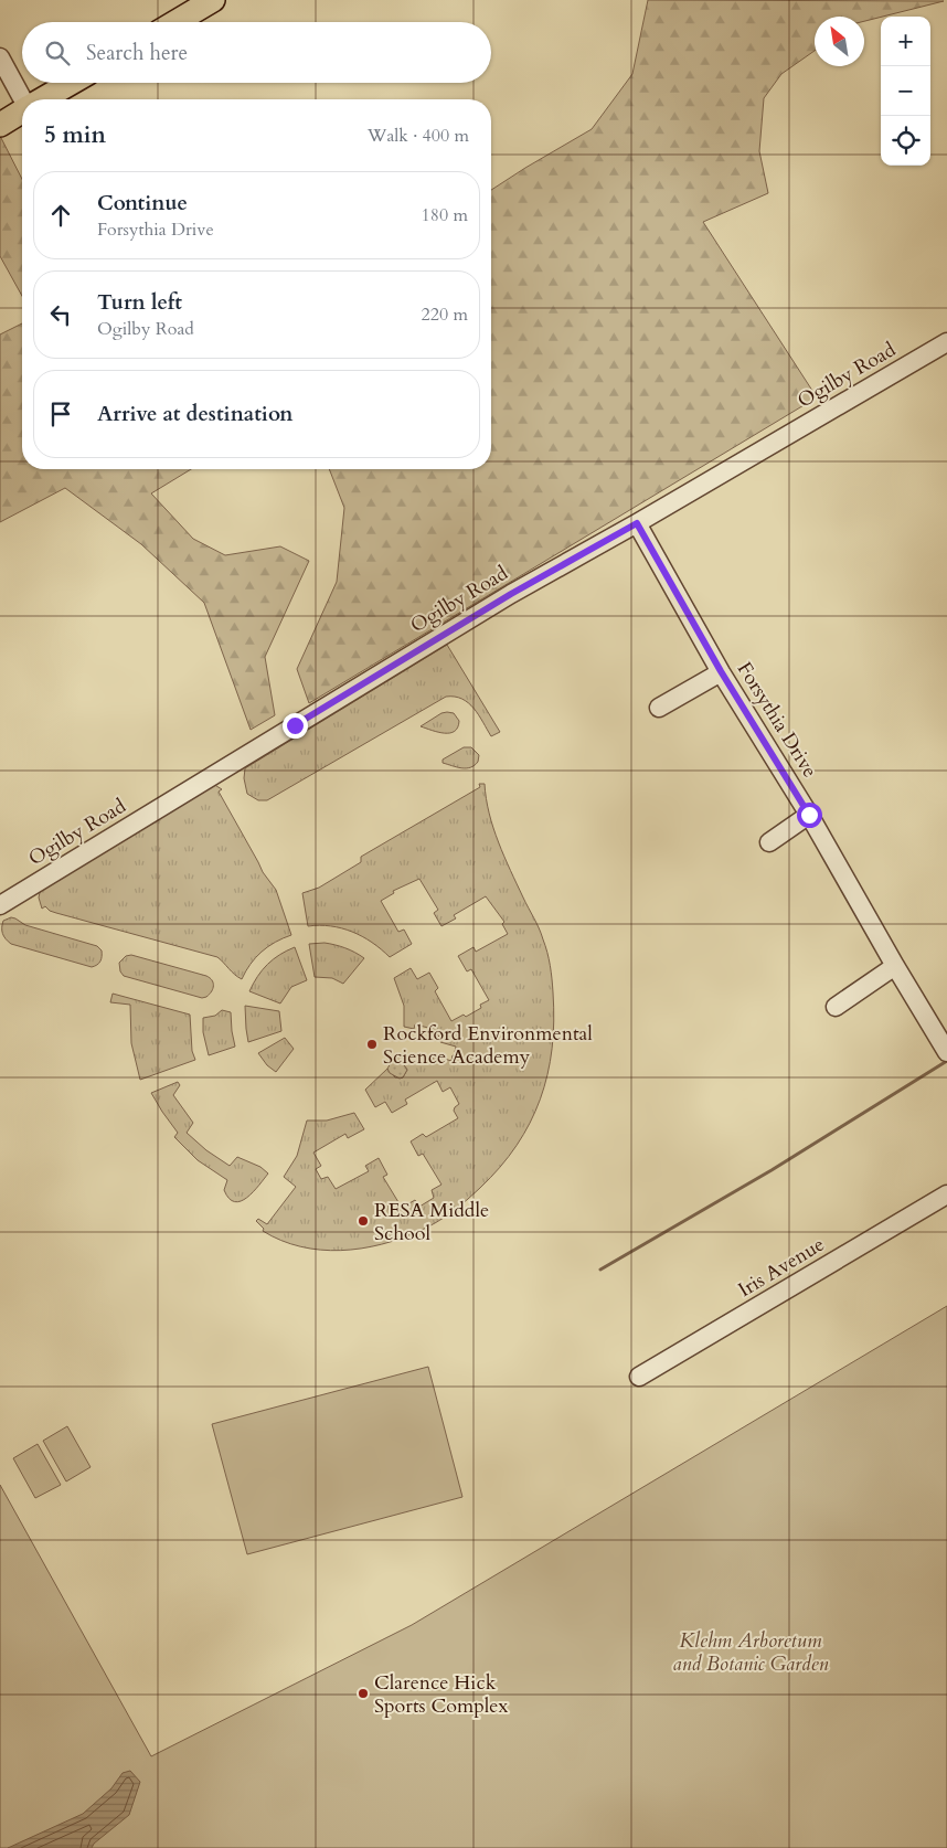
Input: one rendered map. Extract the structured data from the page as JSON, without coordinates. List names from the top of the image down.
{
  "streets": {
    "street": ["Ogilby Road", "Forsythia Drive", "Iris Avenue"]
  },
  "crossings": [
    ["Ogilby Road", "Forsythia Drive"]
  ],
  "parks": ["Klehm Arboretum and Botanic Garden"],
  "places": ["Rockford Environmental Science Academy", "RESA Middle School", "Clarence Hick Sports Complex"],
  "north": "top left",
  "page": {
    "map_buttons": ["+", "−"],
    "search": "Search here",
    "heading": ["5 min", "Walk · 400 m"],
    "list": [
      ["Continue", "Forsythia Drive", "180 m"],
      ["Turn left", "Ogilby Road", "220 m"],
      "Arrive at destination"
    ]
  }
}
